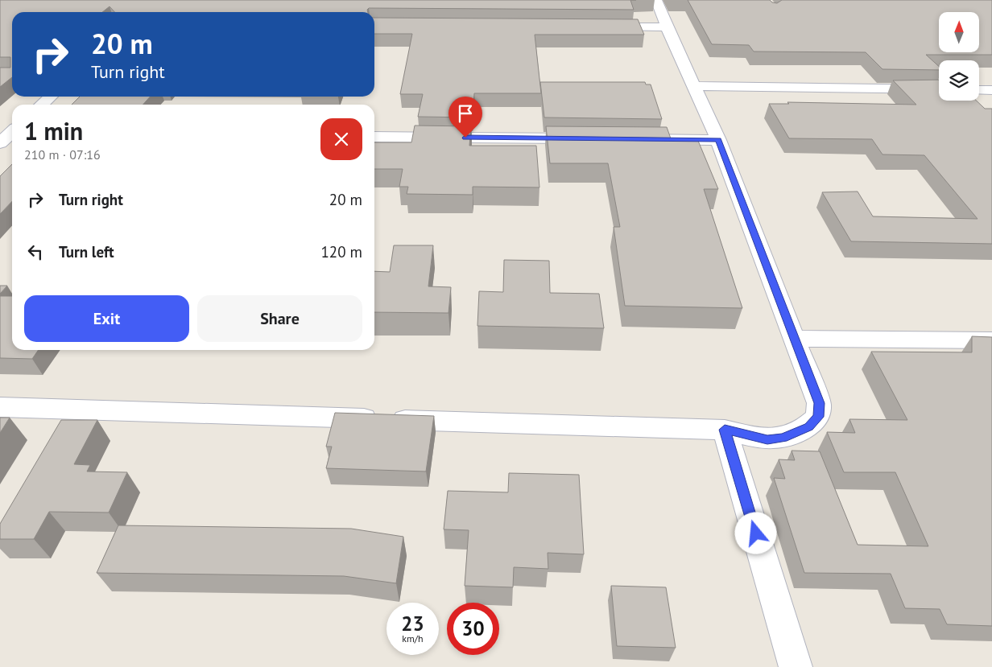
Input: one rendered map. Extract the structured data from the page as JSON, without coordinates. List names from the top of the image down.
{
  "north": "top",
  "page": {
    "turn": ["20 m", "Turn right"],
    "heading": ["1 min", "210 m · 07:16"],
    "list": [
      {
        "name": "Turn right",
        "value": "20 m"
      },
      {
        "name": "Turn left",
        "value": "120 m"
      }
    ],
    "buttons": ["Exit", "Share"],
    "speed": "23 km/h",
    "limit": "30"
  }
}
